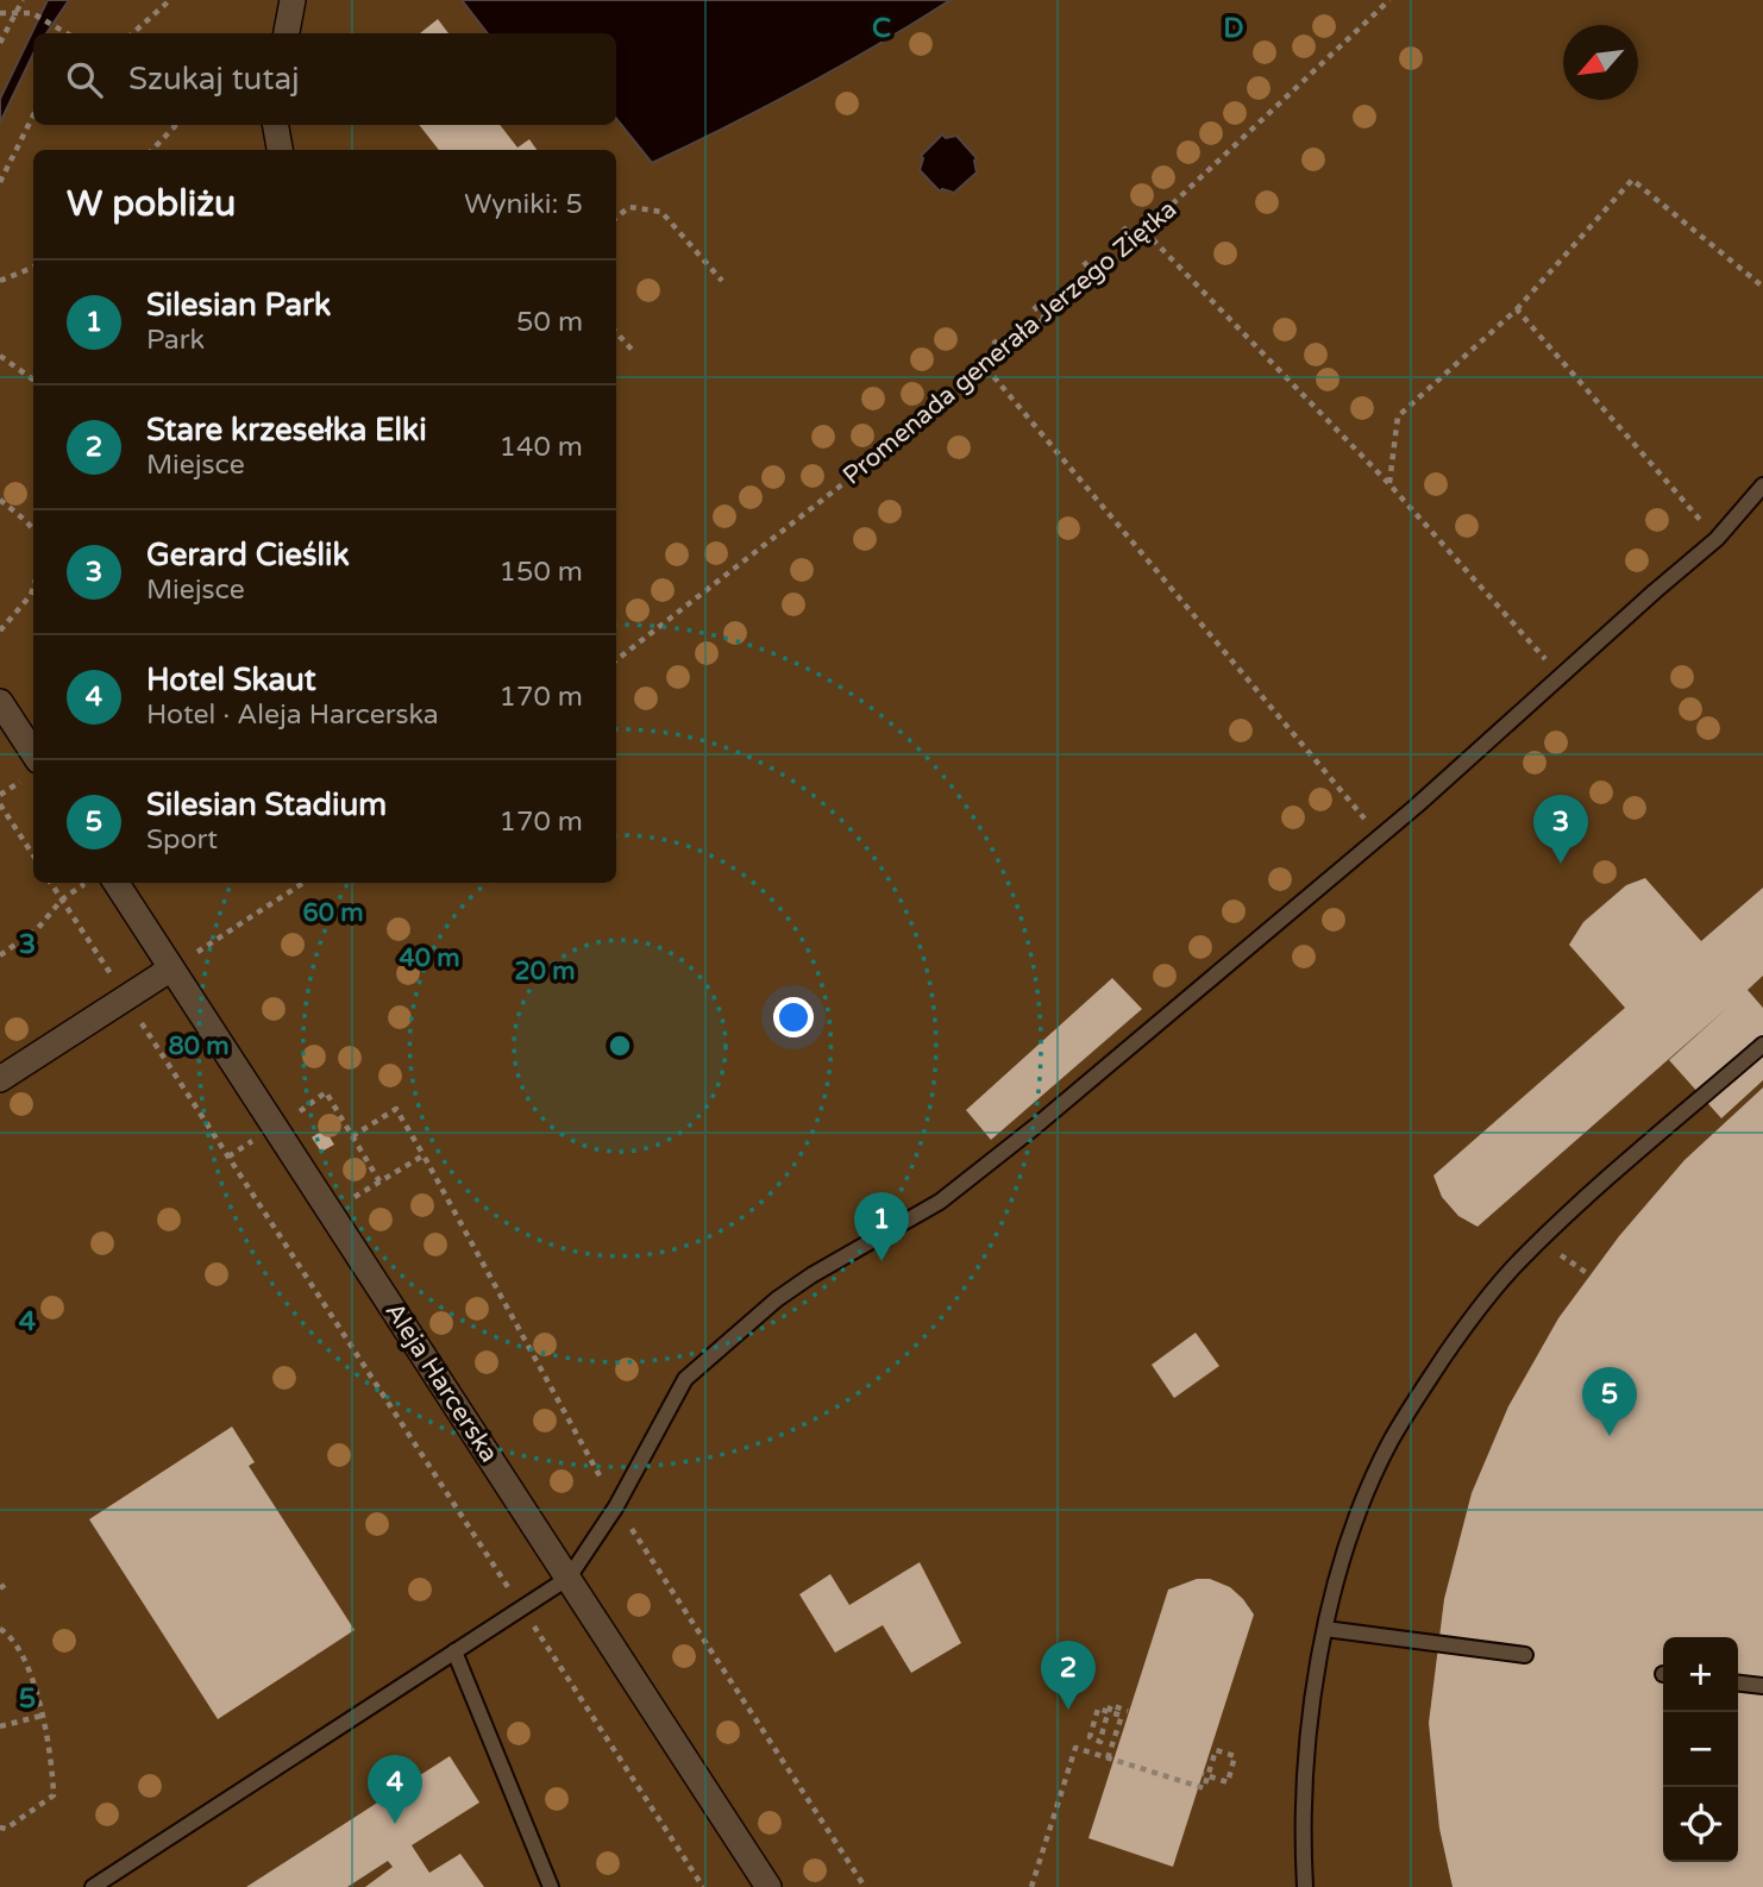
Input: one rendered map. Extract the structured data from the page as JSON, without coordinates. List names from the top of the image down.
{
  "streets": {
    "street": ["Aleja Harcerska"],
    "path": ["Promenada generała Jerzego Ziętka"]
  },
  "north": "bottom left",
  "page": {
    "search": "Szukaj tutaj",
    "heading": ["W pobliżu", "Wyniki: 5"],
    "list": [
      {
        "mark": "1",
        "name": "Silesian Park",
        "note": "Park",
        "value": "50 m"
      },
      {
        "mark": "2",
        "name": "Stare krzesełka Elki",
        "note": "Miejsce",
        "value": "140 m"
      },
      {
        "mark": "3",
        "name": "Gerard Cieślik",
        "note": "Miejsce",
        "value": "150 m"
      },
      {
        "mark": "4",
        "name": "Hotel Skaut",
        "note": "Hotel · Aleja Harcerska",
        "value": "170 m"
      },
      {
        "mark": "5",
        "name": "Silesian Stadium",
        "note": "Sport",
        "value": "170 m"
      }
    ],
    "pins": [
      "3",
      "1",
      "5",
      "2",
      "4"
    ],
    "map_buttons": ["+", "−"]
  },
  "grid": {
    "columns": ["C", "D"],
    "rows": ["3", "4", "5"]
  },
  "rings": [
    "60 m",
    "40 m",
    "20 m",
    "80 m"
  ]
}
